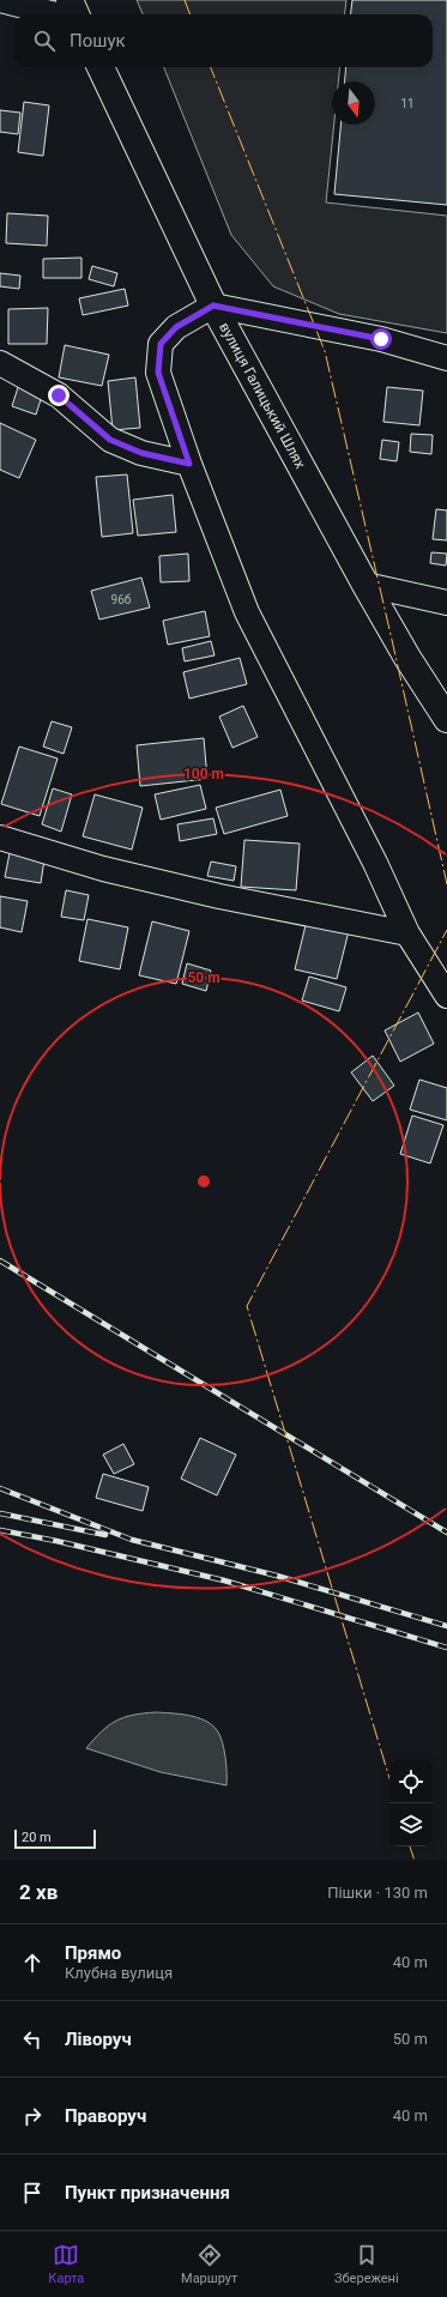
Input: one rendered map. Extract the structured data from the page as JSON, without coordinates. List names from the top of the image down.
{
  "streets": {
    "highway": ["вулиця Галицький Шлях"]
  },
  "house_numbers": ["11", "96б"],
  "scale_bar": "20 m",
  "north": "bottom",
  "page": {
    "search": "Пошук",
    "scale": "20 m",
    "heading": ["2 хв", "Пішки · 130 m"],
    "list": [
      ["Прямо", "Клубна вулиця", "40 m"],
      ["Ліворуч", "50 m"],
      ["Праворуч", "40 m"],
      "Пункт призначення"
    ],
    "nav": ["Карта", "Маршрут", "Збережені"]
  },
  "rings": ["100 m", "50 m"]
}
